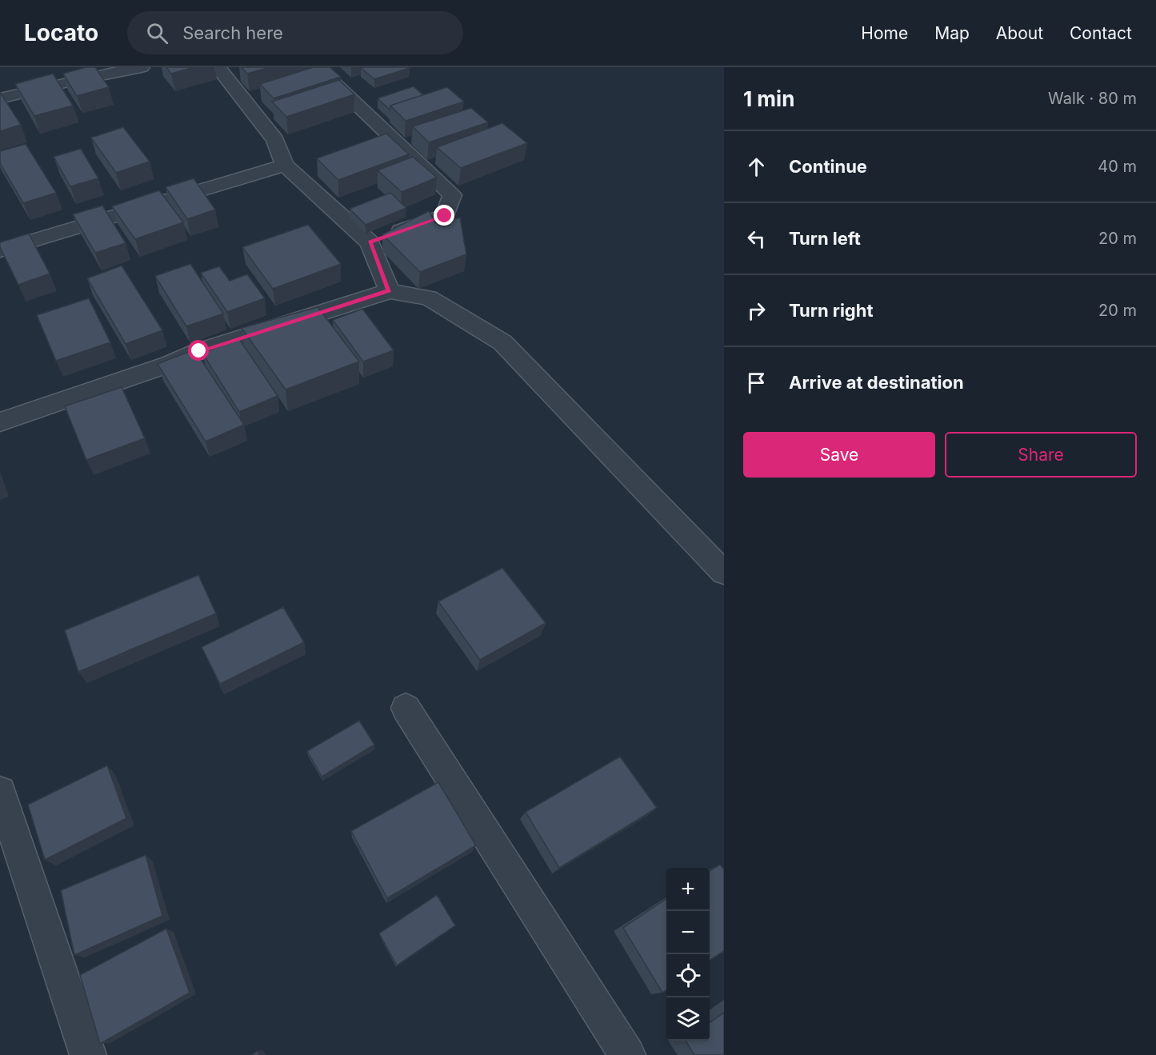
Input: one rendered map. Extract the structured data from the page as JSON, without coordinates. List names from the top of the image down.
{
  "page": {
    "header": "Locato",
    "search": "Search here",
    "nav": [
      "Home",
      "Map",
      "About",
      "Contact"
    ],
    "heading": ["1 min", "Walk · 80 m"],
    "list": [
      ["Continue", "40 m"],
      ["Turn left", "20 m"],
      ["Turn right", "20 m"],
      "Arrive at destination"
    ],
    "buttons": ["Save", "Share"],
    "map_buttons": ["+", "−"]
  }
}
